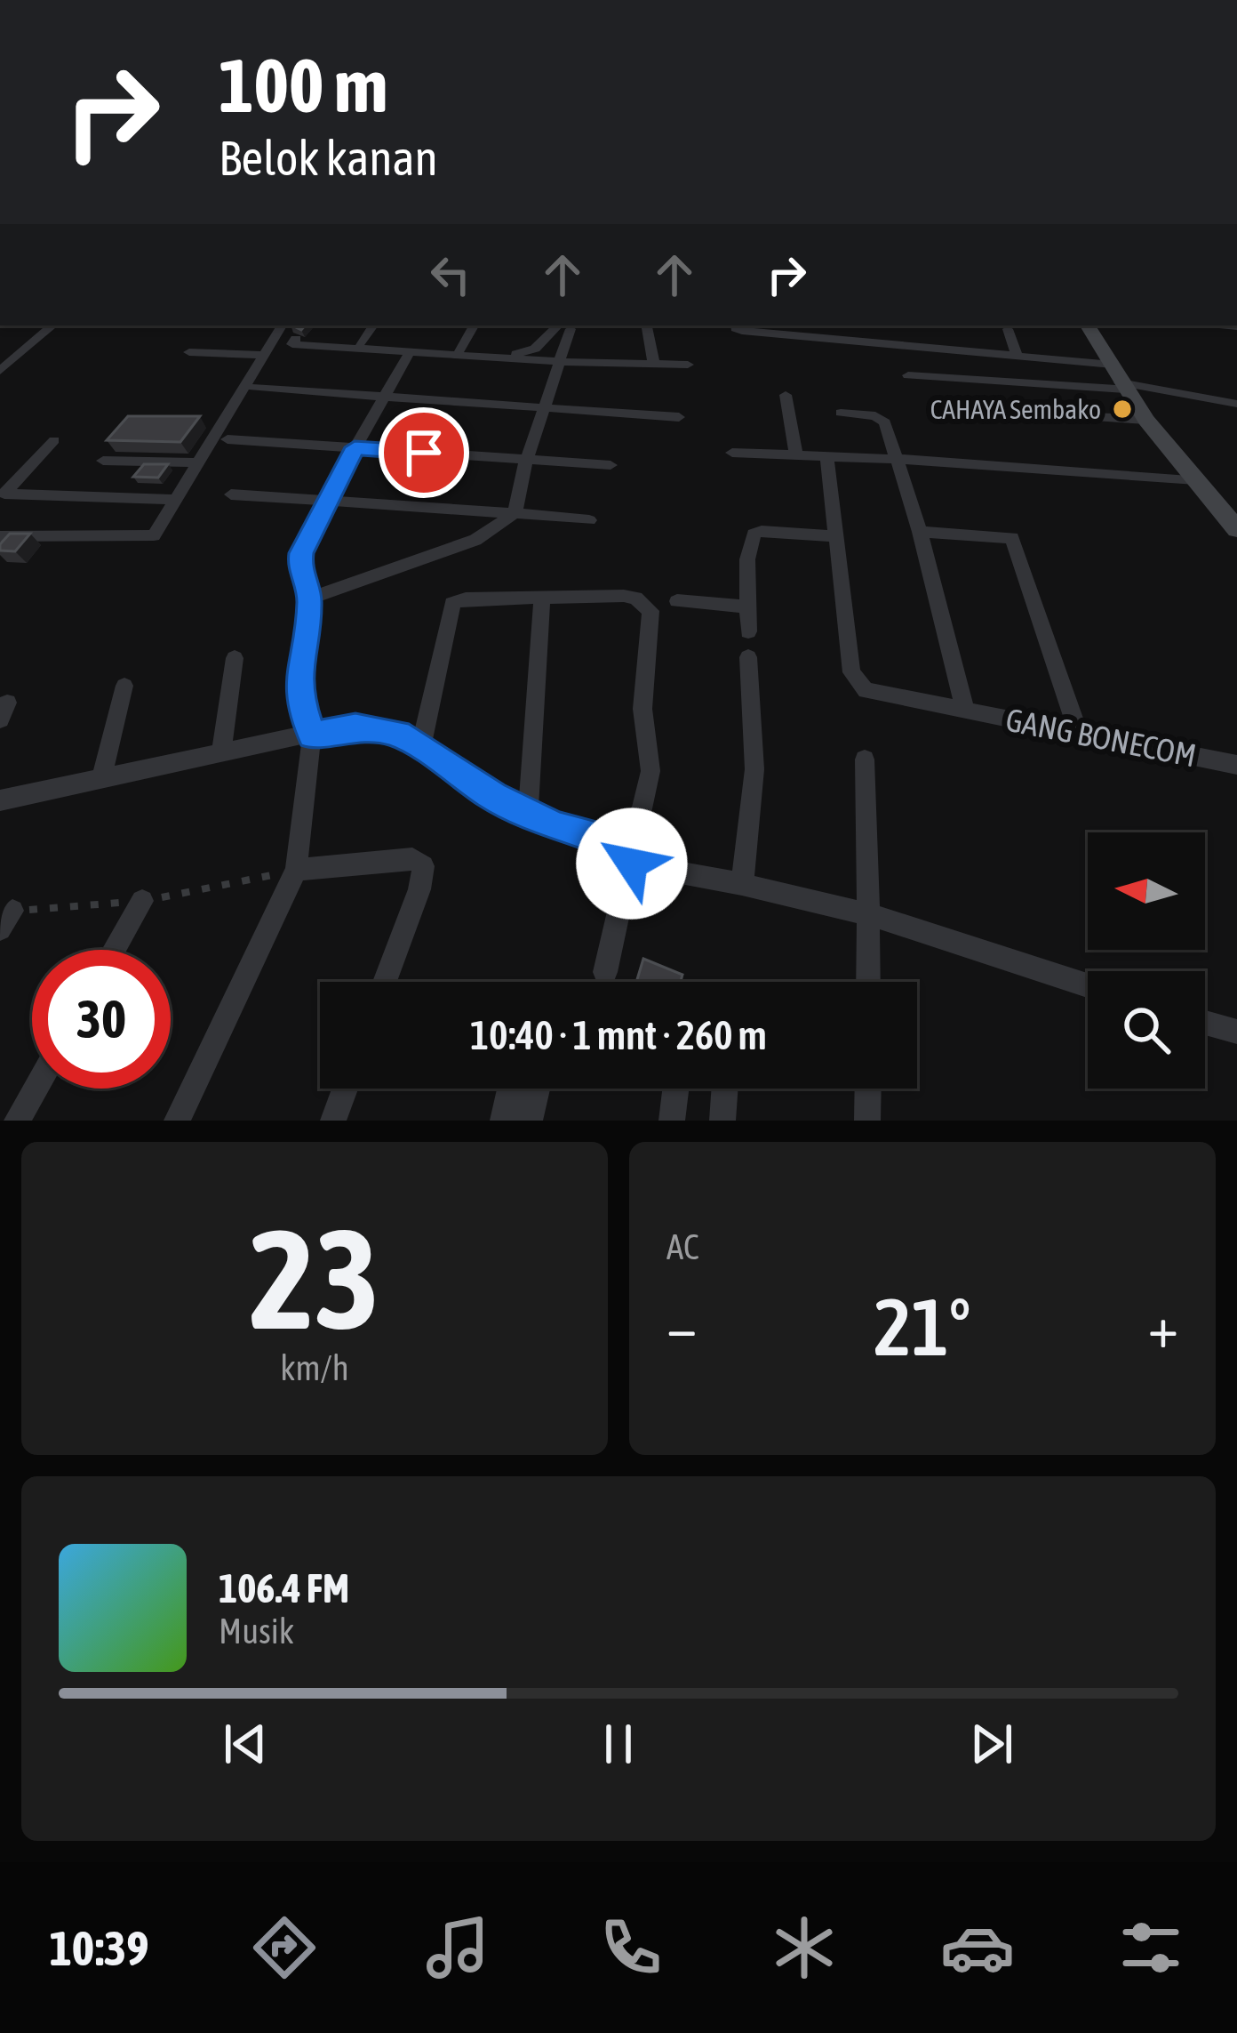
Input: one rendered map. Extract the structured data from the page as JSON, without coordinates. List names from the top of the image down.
{
  "streets": {
    "street": ["GANG BONECOM"]
  },
  "places": ["CAHAYA Sembako"],
  "north": "left",
  "page": {
    "turn": ["100 m", "Belok kanan"],
    "limit": "30",
    "trip": "10:40 · 1 mnt · 260 m",
    "tile": [
      ["23", "km/h"],
      "AC"
    ],
    "heat": ["−", "21°", "+"],
    "song": ["106.4 FM", "Musik"],
    "tabs": "10:39"
  }
}
